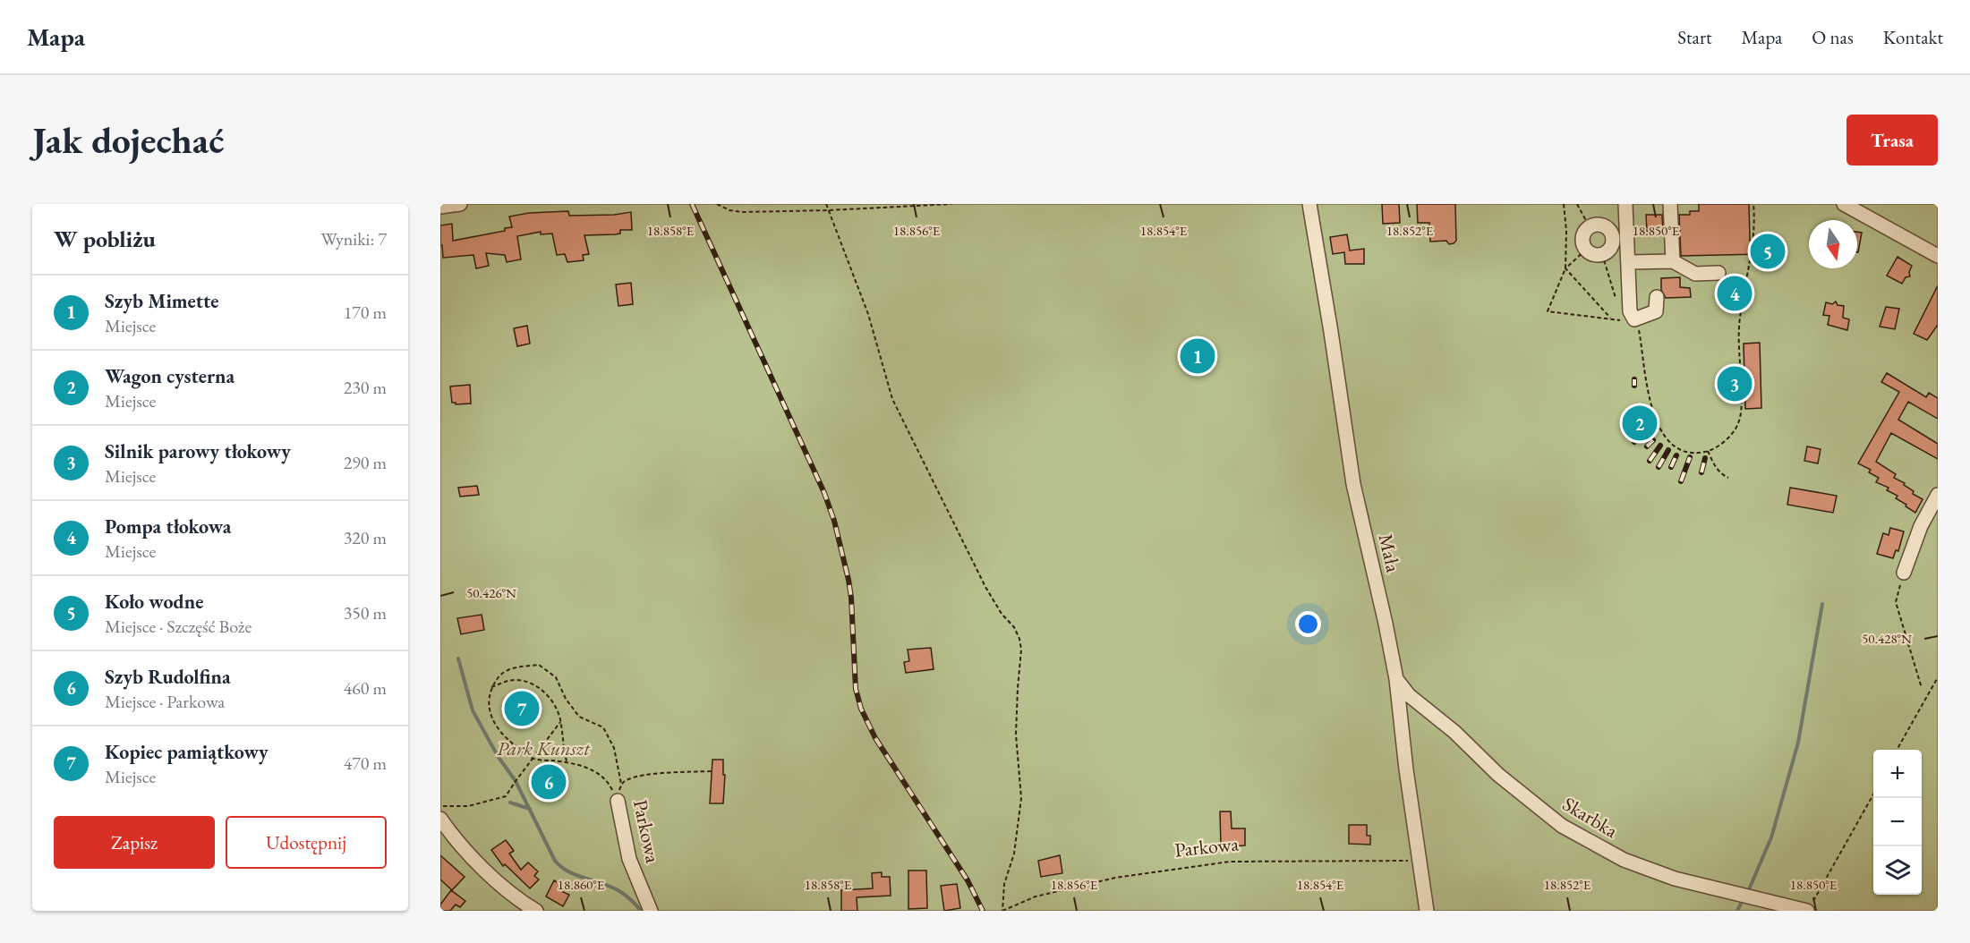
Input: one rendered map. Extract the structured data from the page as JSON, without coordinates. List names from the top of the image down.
{
  "streets": {
    "street": ["Mała", "Skarbka", "Parkowa"]
  },
  "crossings": [
    ["Mała", "Skarbka"],
    ["Mała", "Parkowa"]
  ],
  "parks": ["Park Kunszt"],
  "north": "bottom",
  "page": {
    "header": "Mapa",
    "nav": [
      "Start",
      "Mapa",
      "O nas",
      "Kontakt"
    ],
    "buttons": [
      "Trasa",
      ["Zapisz", "Udostępnij"]
    ],
    "title": "Jak dojechać",
    "heading": ["W pobliżu", "Wyniki: 7"],
    "pins": [
      "5",
      "4",
      "1",
      "3",
      "2",
      "7",
      "6"
    ],
    "list": [
      {
        "mark": "1",
        "name": "Szyb Mimette",
        "note": "Miejsce",
        "value": "170 m"
      },
      {
        "mark": "2",
        "name": "Wagon cysterna",
        "note": "Miejsce",
        "value": "230 m"
      },
      {
        "mark": "3",
        "name": "Silnik parowy tłokowy",
        "note": "Miejsce",
        "value": "290 m"
      },
      {
        "mark": "4",
        "name": "Pompa tłokowa",
        "note": "Miejsce",
        "value": "320 m"
      },
      {
        "mark": "5",
        "name": "Koło wodne",
        "note": "Miejsce · Szczęść Boże",
        "value": "350 m"
      },
      {
        "mark": "6",
        "name": "Szyb Rudolfina",
        "note": "Miejsce · Parkowa",
        "value": "460 m"
      },
      {
        "mark": "7",
        "name": "Kopiec pamiątkowy",
        "note": "Miejsce",
        "value": "470 m"
      }
    ],
    "map_buttons": ["+", "−"]
  },
  "coordinates": [
    "18.858°E",
    "18.856°E",
    "18.854°E",
    "18.852°E",
    "18.850°E",
    "50.426°N",
    "50.428°N",
    "18.860°E"
  ]
}
